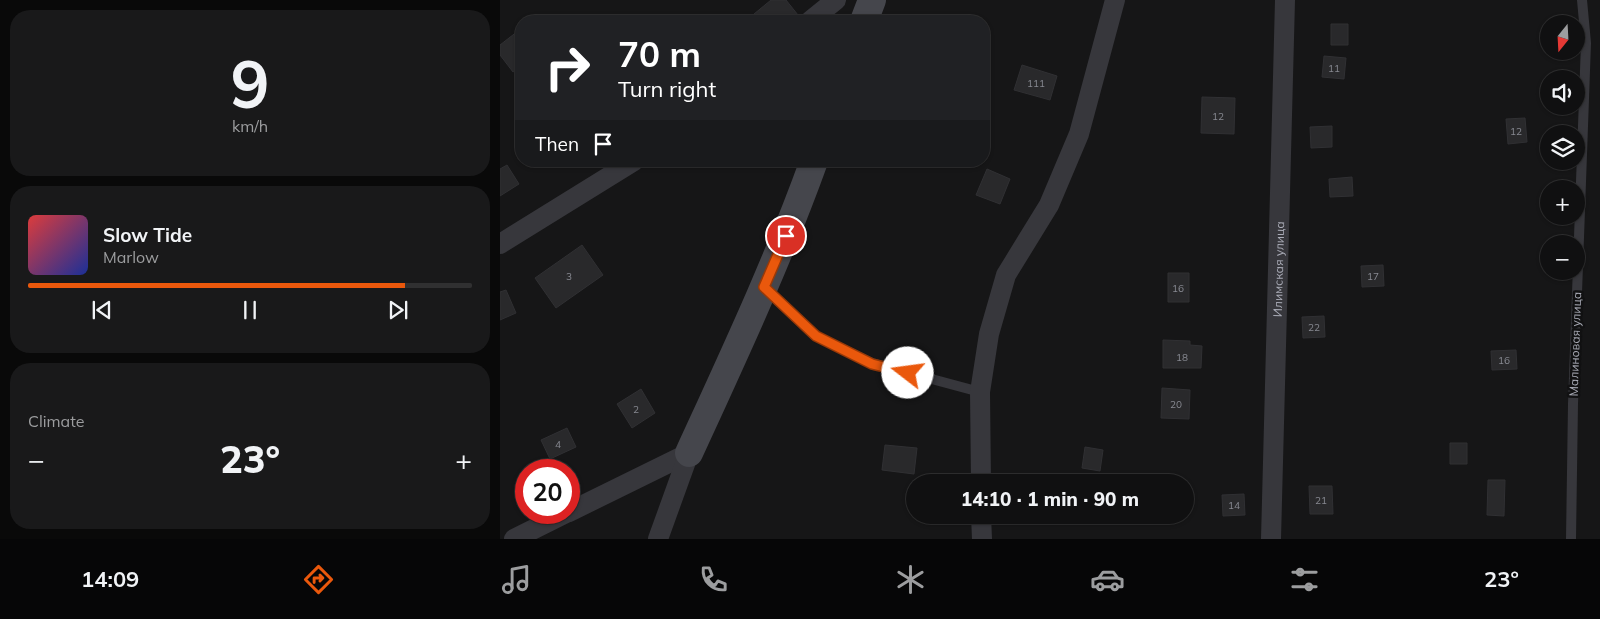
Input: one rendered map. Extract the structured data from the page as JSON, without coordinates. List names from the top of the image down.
{
  "streets": {
    "street": ["Илимская улица"],
    "lane": ["Малиновая улица"]
  },
  "house_numbers": [
    "11",
    "111",
    "12",
    "12",
    "3",
    "17",
    "16",
    "22",
    "18",
    "16",
    "20",
    "2",
    "4",
    "21",
    "14"
  ],
  "north": "bottom",
  "page": {
    "tile": [
      ["9", "km/h"],
      "Climate"
    ],
    "map_buttons": ["+", "−"],
    "turn": ["70 m", "Turn right"],
    "then": "Then",
    "song": ["Slow Tide", "Marlow"],
    "heat": ["−", "23°", "+"],
    "limit": "20",
    "trip": "14:10 · 1 min · 90 m",
    "tabs": ["14:09", "23°"]
  }
}
